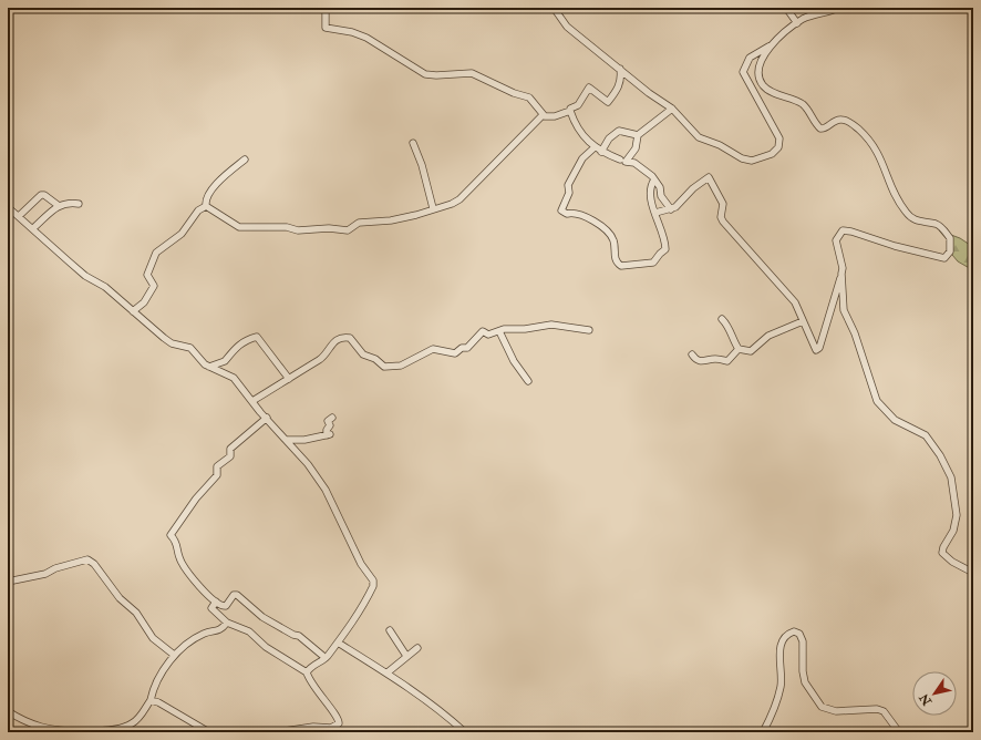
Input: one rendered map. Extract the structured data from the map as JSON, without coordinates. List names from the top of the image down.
{
  "north": "bottom left"
}
